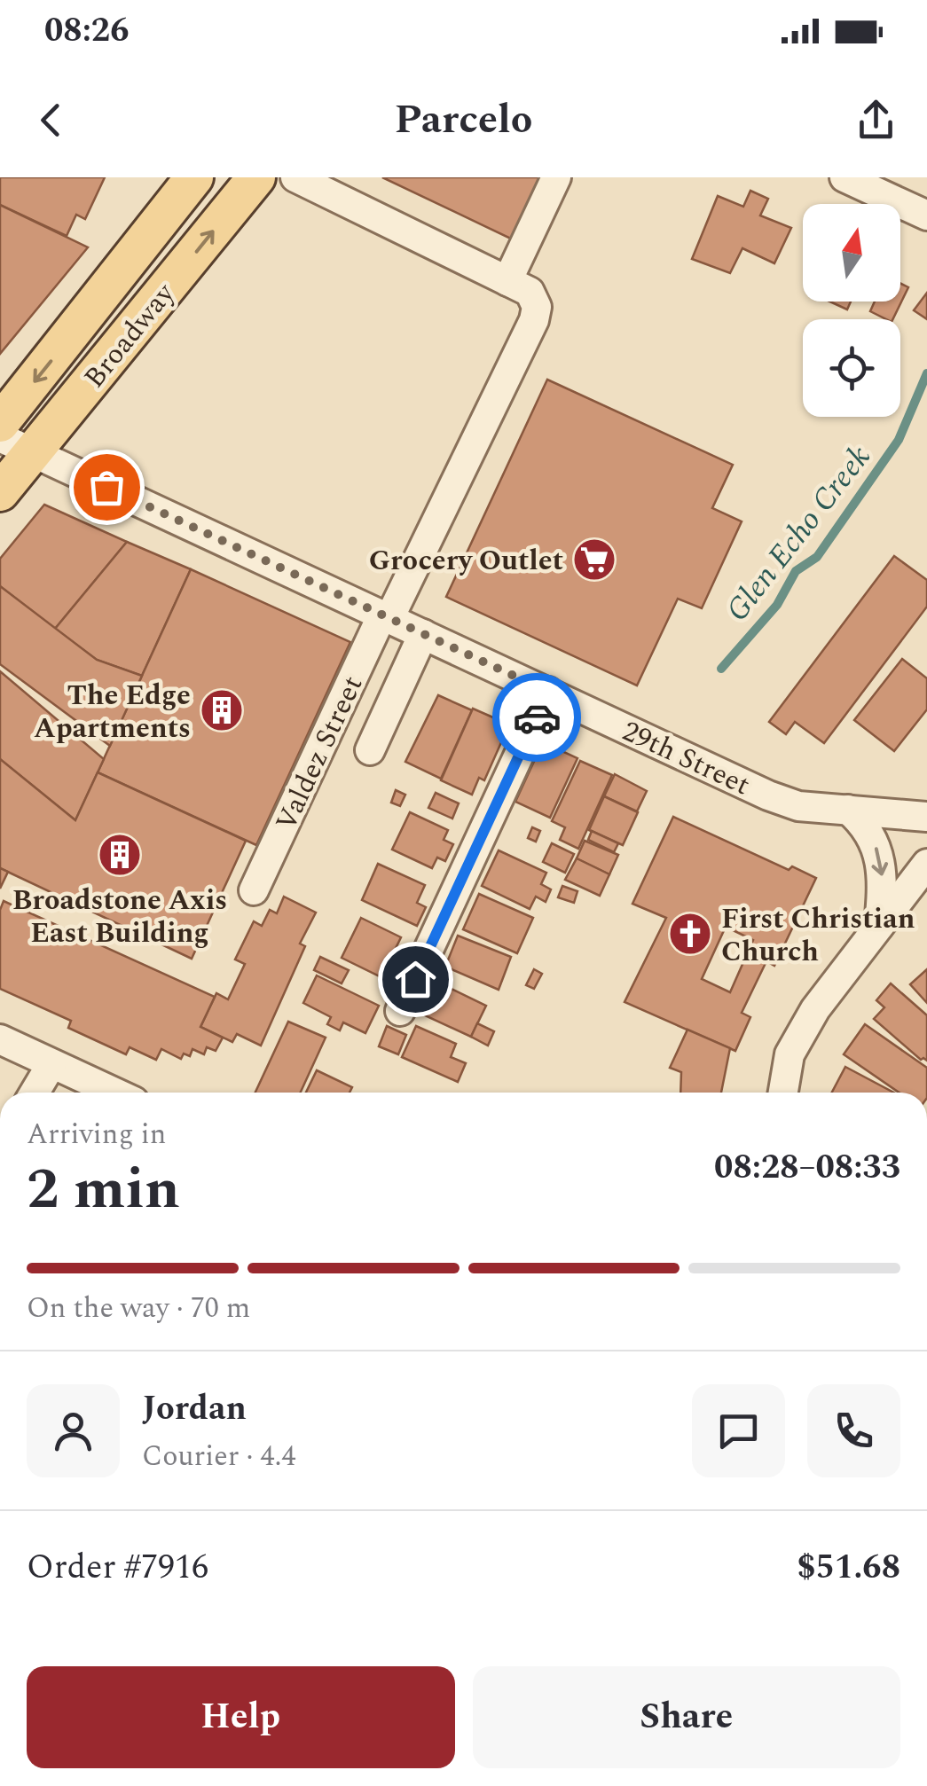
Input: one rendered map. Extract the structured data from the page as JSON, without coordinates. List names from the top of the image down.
{
  "streets": {
    "main road": ["Broadway"],
    "street": ["Valdez Street", "29th Street"]
  },
  "crossings": [
    ["Broadway", "29th Street"],
    ["Valdez Street", "29th Street"]
  ],
  "water": ["Glen Echo Creek"],
  "places": {
    "supermarket": ["Grocery Outlet"],
    "building": ["The Edge Apartments", "Broadstone Axis East Building"],
    "church": ["First Christian Church"]
  },
  "north": "top",
  "page": {
    "status": "08:26",
    "header": "Parcelo",
    "heading": ["2 min", "Arriving in", "08:28–08:33"],
    "panel": [
      "Jordan",
      "Courier · 4.4",
      "Order #7916",
      "$51.68"
    ],
    "bar": "On the way · 70 m",
    "buttons": ["Help", "Share"]
  }
}
